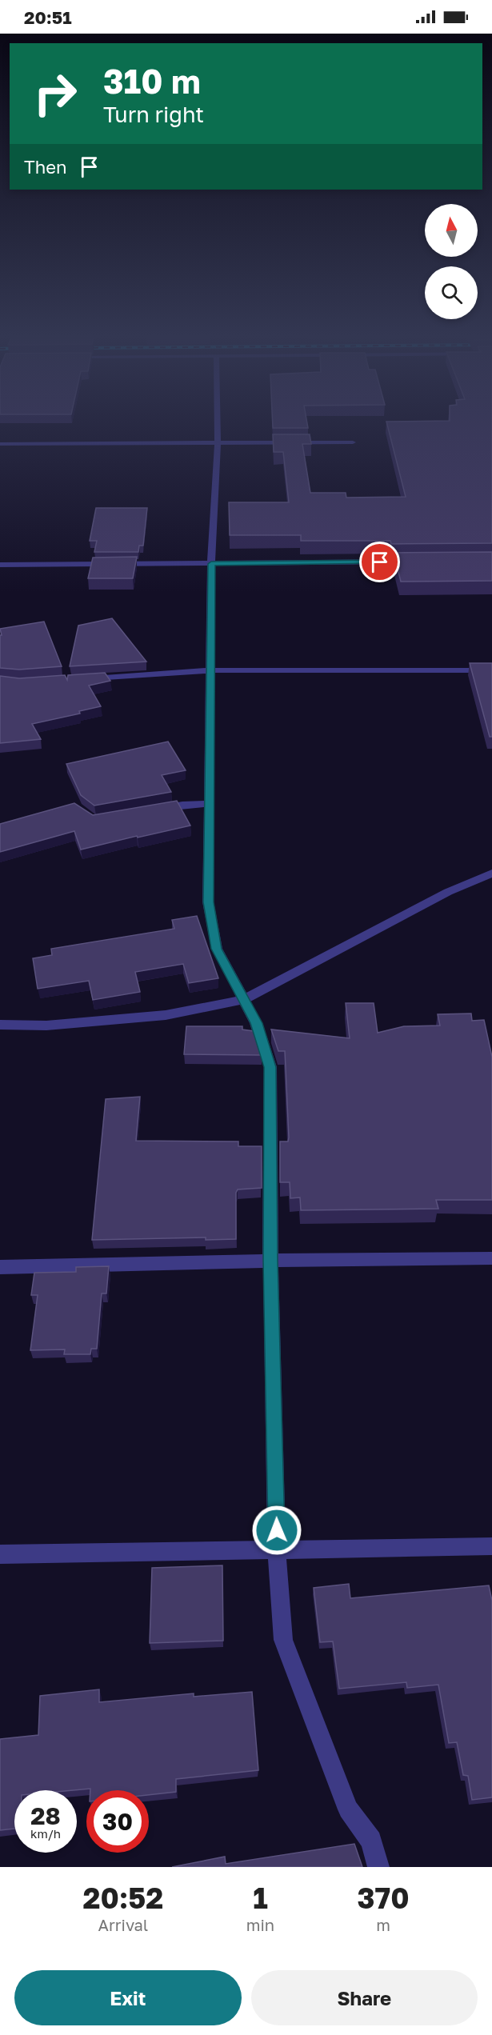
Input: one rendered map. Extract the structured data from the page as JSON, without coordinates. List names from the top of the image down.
{
  "north": "top",
  "page": {
    "status": "20:51",
    "turn": ["310 m", "Turn right"],
    "then": "Then",
    "speed": "28 km/h",
    "limit": "30",
    "eta": [
      "20:52",
      "Arrival",
      "1",
      "min",
      "370",
      "m"
    ],
    "buttons": ["Exit", "Share"]
  }
}
